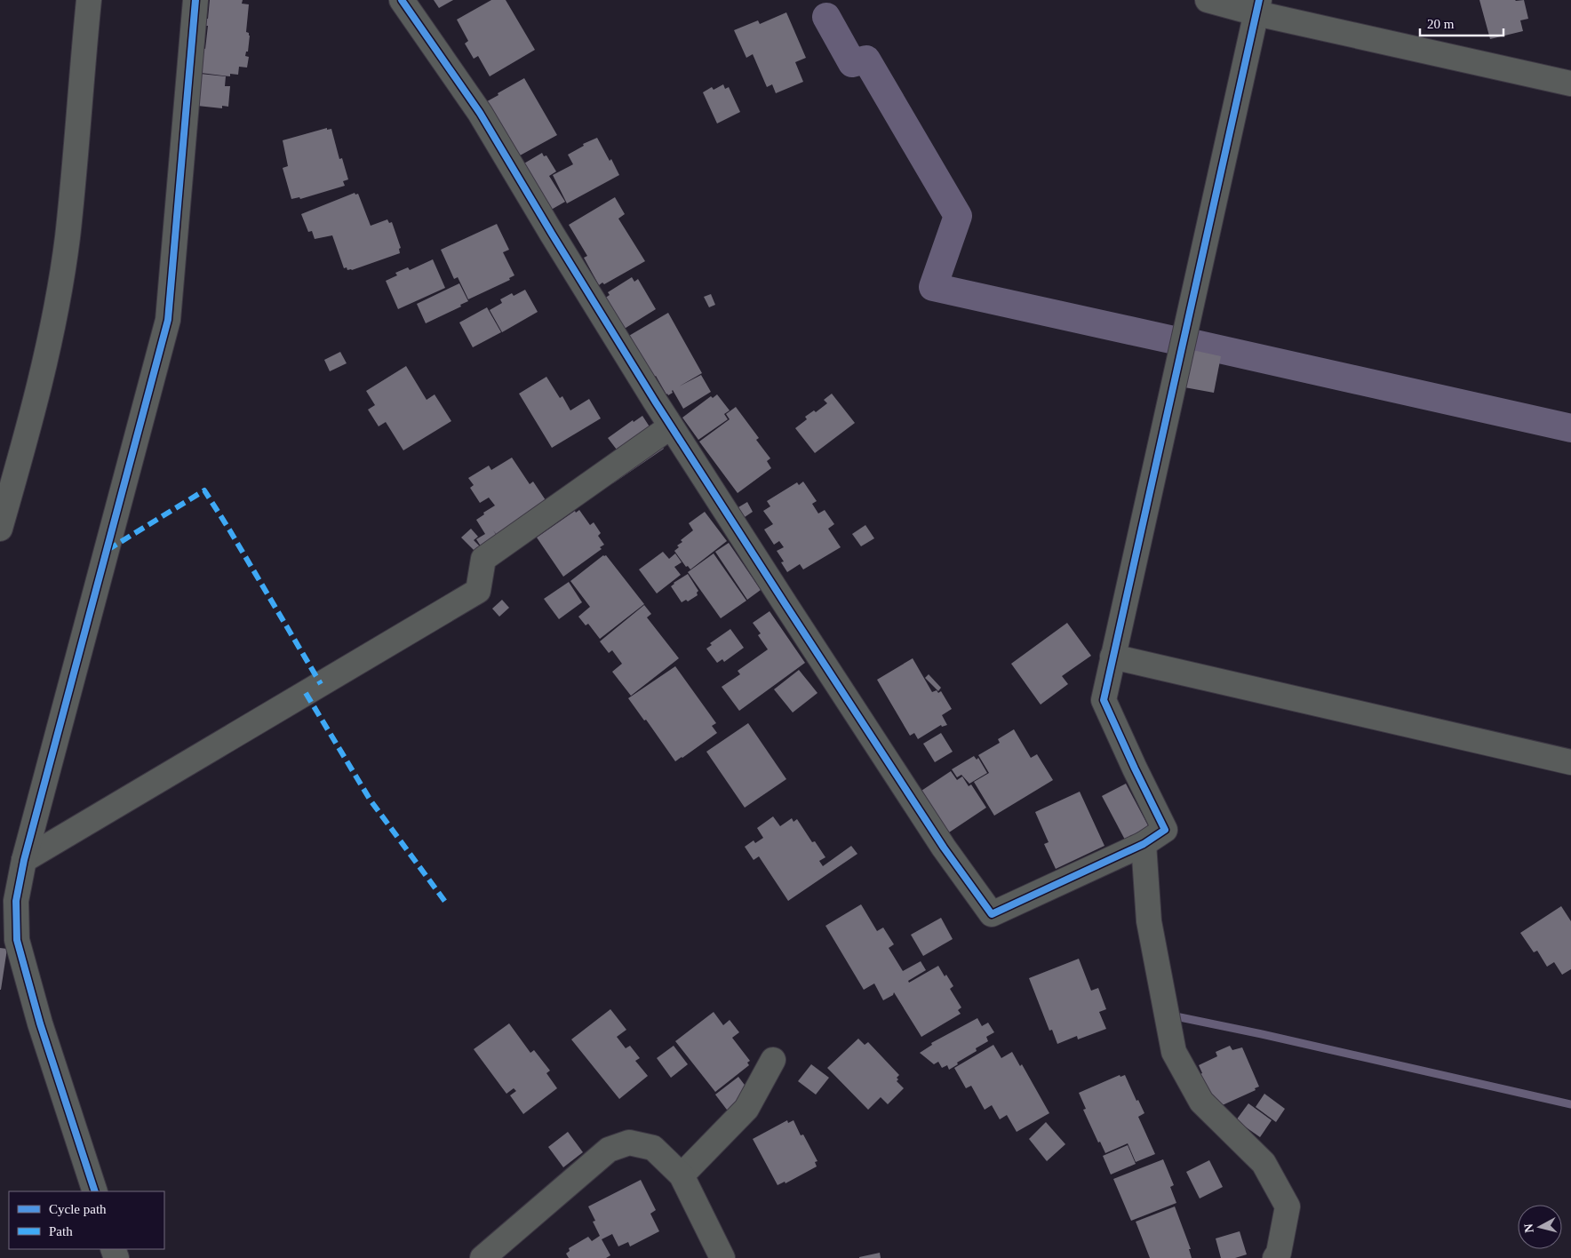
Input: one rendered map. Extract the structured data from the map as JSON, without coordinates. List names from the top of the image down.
{
  "legend": ["Cycle path", "Path"],
  "scale_bar": "20 m",
  "north": "left"
}
